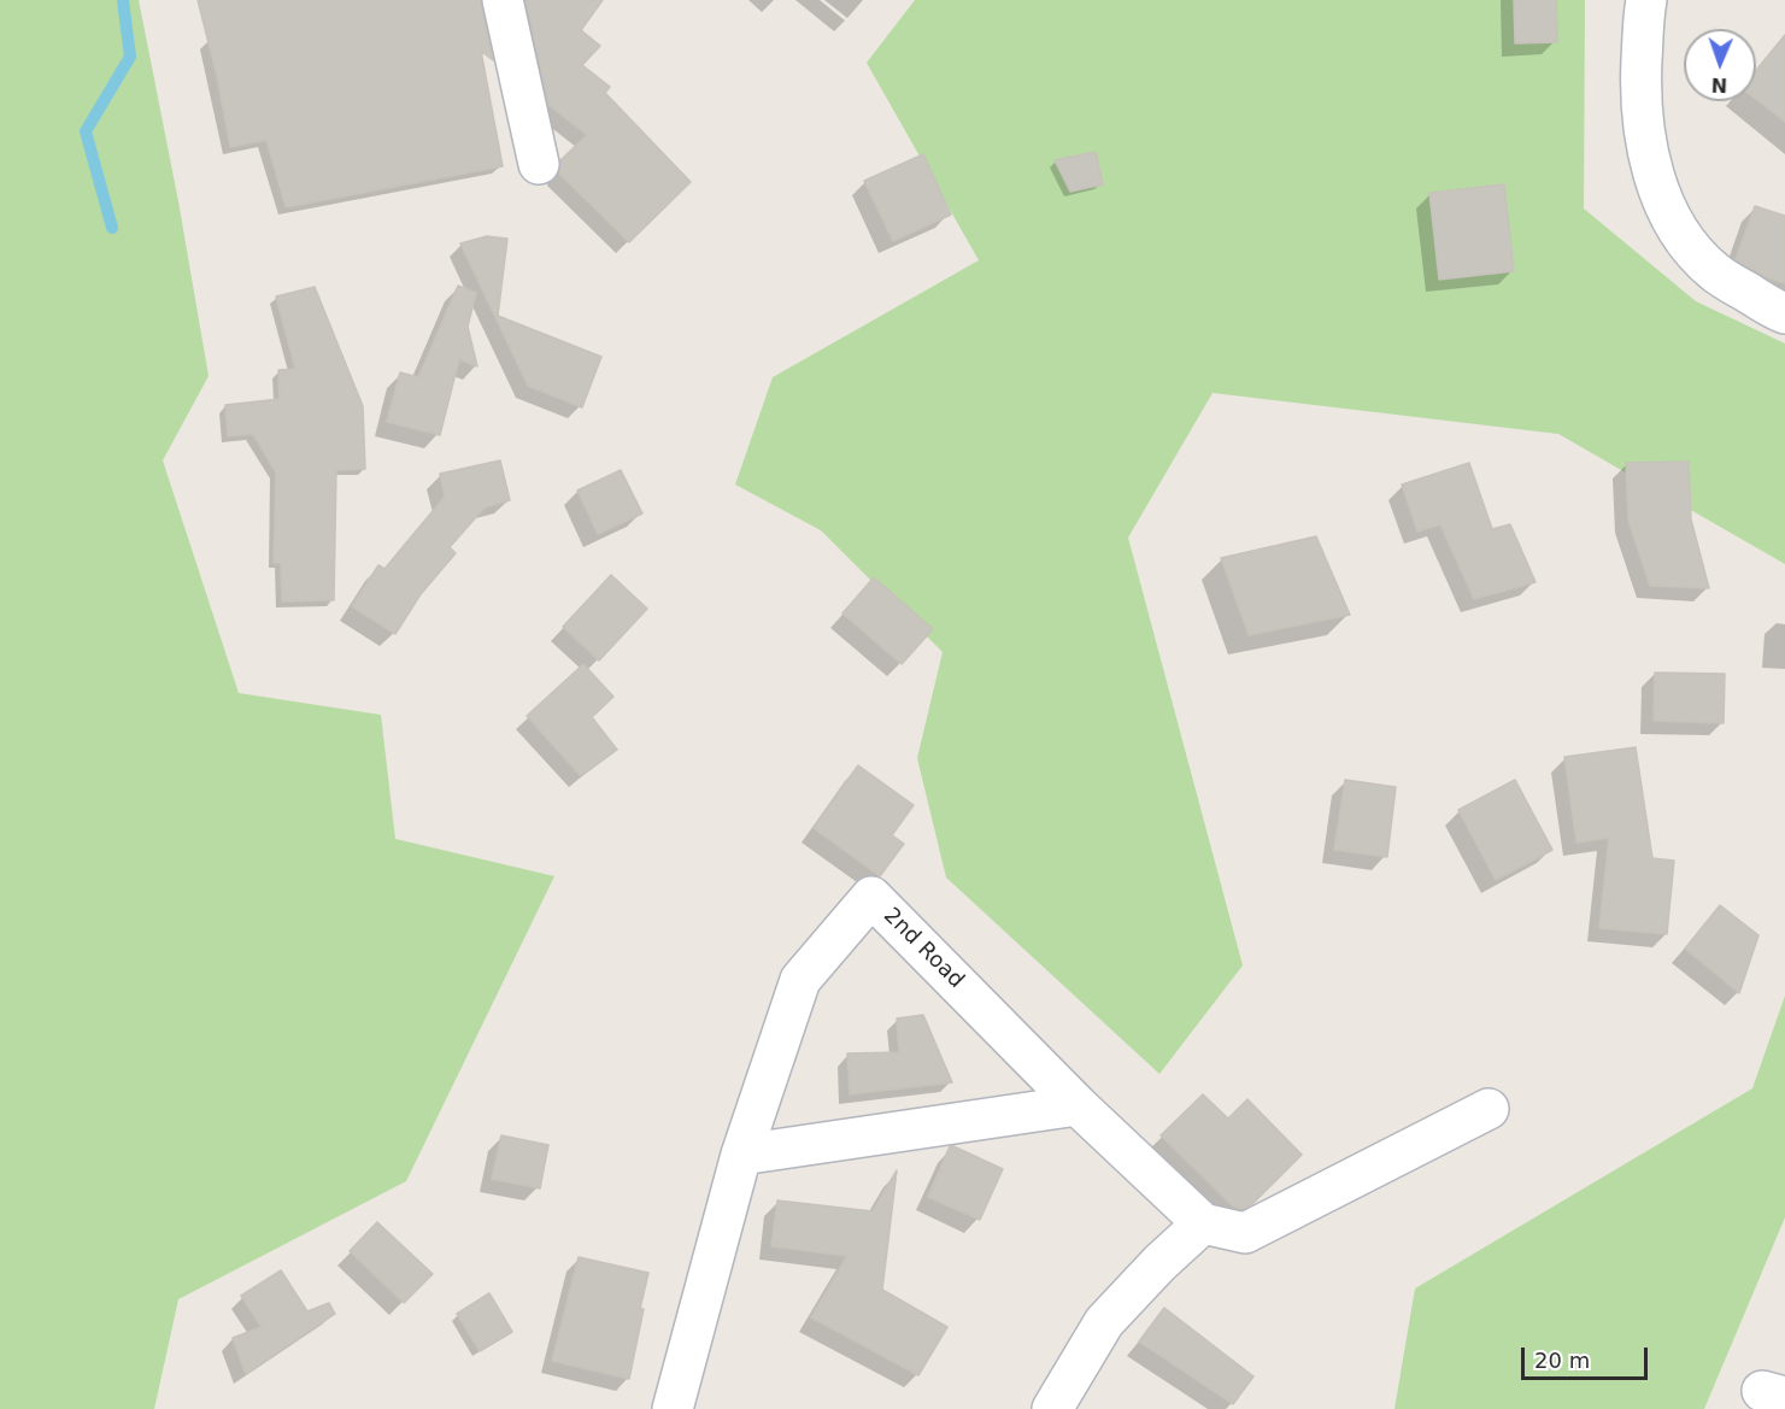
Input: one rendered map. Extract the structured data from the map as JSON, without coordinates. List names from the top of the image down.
{
  "streets": {
    "street": ["2nd Road"]
  },
  "scale_bar": "20 m",
  "north": "bottom"
}
